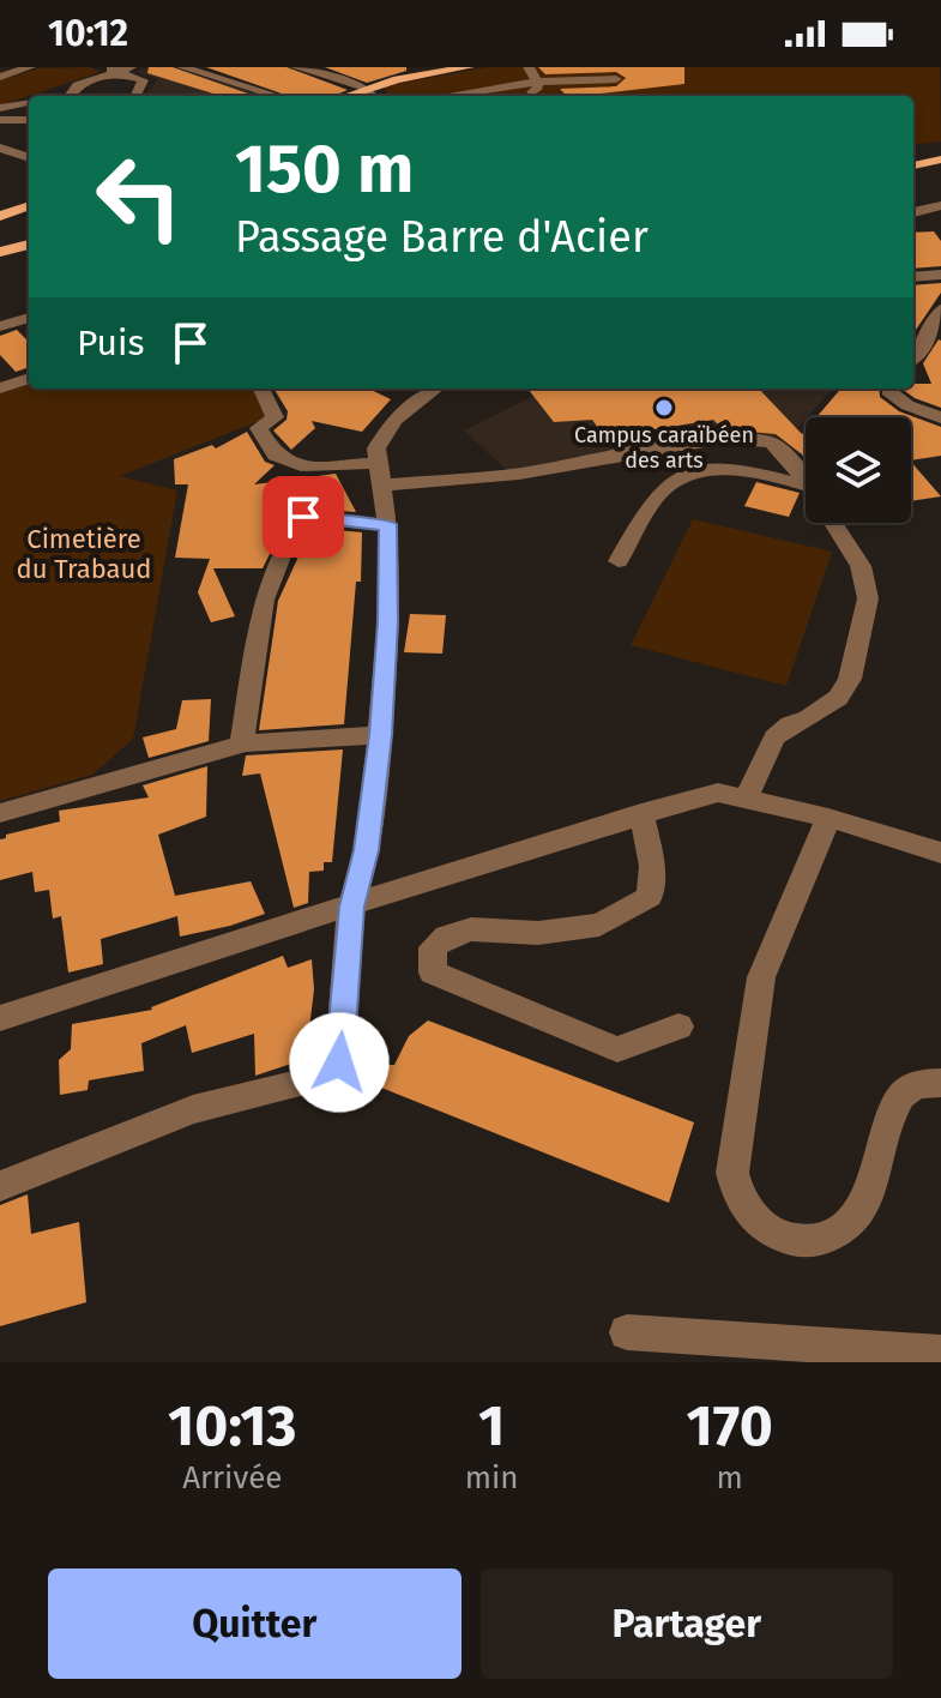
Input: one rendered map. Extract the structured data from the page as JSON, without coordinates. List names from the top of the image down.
{
  "parks": ["Cimetière du Trabaud"],
  "places": ["Campus caraïbéen des arts"],
  "page": {
    "status": "10:12",
    "turn": ["150 m", "Passage Barre d'Acier"],
    "then": "Puis",
    "eta": [
      "10:13",
      "Arrivée",
      "1",
      "min",
      "170",
      "m"
    ],
    "buttons": ["Quitter", "Partager"]
  }
}
